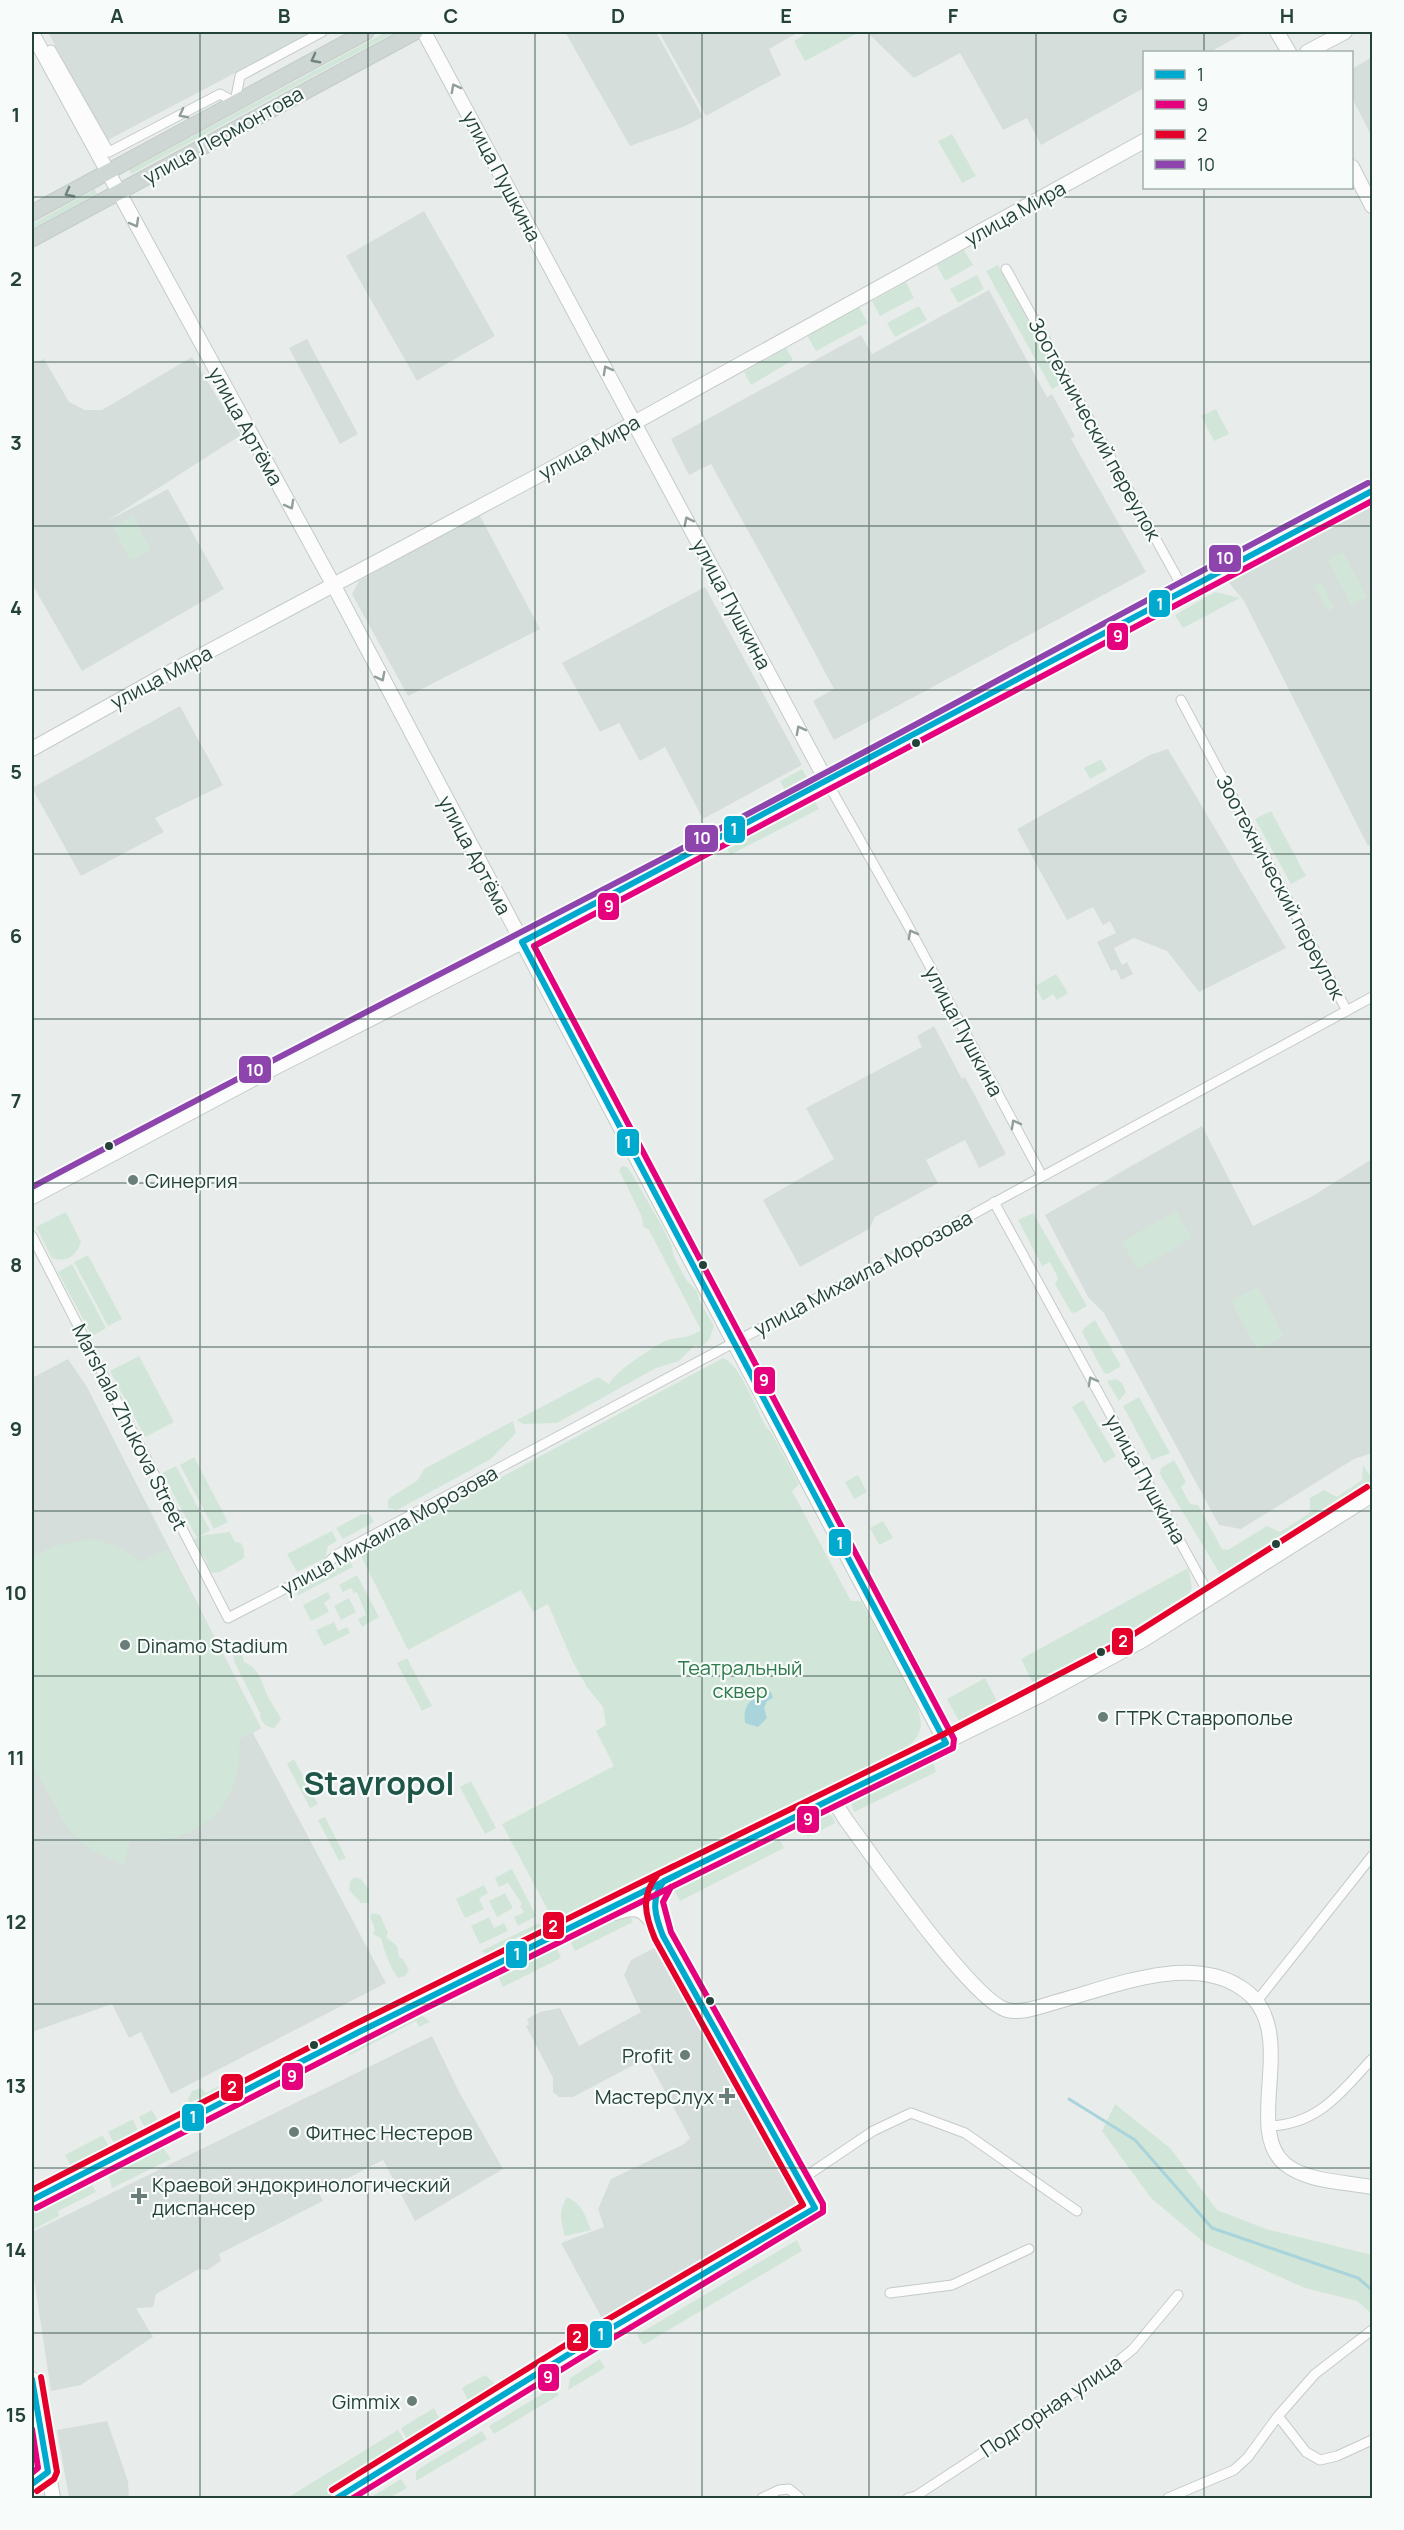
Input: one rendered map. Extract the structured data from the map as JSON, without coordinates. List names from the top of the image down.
{
  "streets": {
    "main road": [
      "улица Лермонтова",
      "улица Пушкина",
      "улица Мира",
      "улица Артёма"
    ],
    "street": [
      "Зоотехнический переулок",
      "улица Михаила Морозова",
      "Marshala Zhukova Street",
      "Подгорная улица"
    ]
  },
  "crossings": [
    ["улица Лермонтова", "улица Артёма"],
    ["улица Пушкина", "улица Мира"],
    ["улица Пушкина", "улица Михаила Морозова"],
    ["улица Мира", "улица Артёма"],
    ["улица Артёма", "улица Михаила Морозова"],
    ["Зоотехнический переулок", "улица Михаила Морозова"],
    ["улица Михаила Морозова", "Marshala Zhukova Street"]
  ],
  "one_way": ["улица Пушкина", "улица Артёма"],
  "districts": ["Stavropol"],
  "parks": ["Театральный сквер"],
  "places": {
    "other": [
      "Синергия",
      "Dinamo Stadium",
      "ГТРК Ставрополье",
      "Profit",
      "Фитнес Нестеров",
      "Gimmix"
    ],
    "health": ["МастерСлух", "Краевой эндокринологический диспансер"]
  },
  "lines": [
    "transit line 10",
    "transit line 1",
    "transit line 9",
    "transit line 2"
  ],
  "legend": [
    "1",
    "9",
    "2",
    "10"
  ],
  "grid": {
    "columns": [
      "A",
      "B",
      "C",
      "D",
      "E",
      "F",
      "G",
      "H"
    ],
    "rows": [
      "1",
      "2",
      "3",
      "4",
      "5",
      "6",
      "7",
      "8",
      "9",
      "10",
      "11",
      "12",
      "13",
      "14",
      "15"
    ]
  }
}
